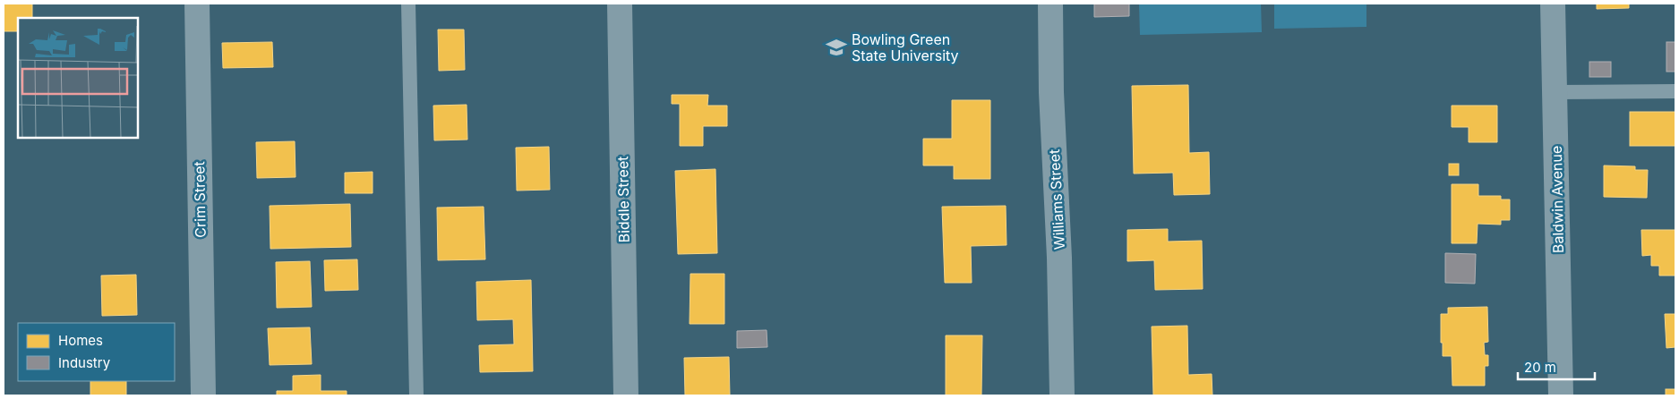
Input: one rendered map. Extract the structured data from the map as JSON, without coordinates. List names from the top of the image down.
{
  "streets": {
    "street": [
      "Crim Street",
      "Biddle Street",
      "Williams Street",
      "Baldwin Avenue"
    ]
  },
  "places": {
    "school or university": ["Bowling Green State University"]
  },
  "legend": ["Homes", "Industry"],
  "scale_bar": "20 m"
}
